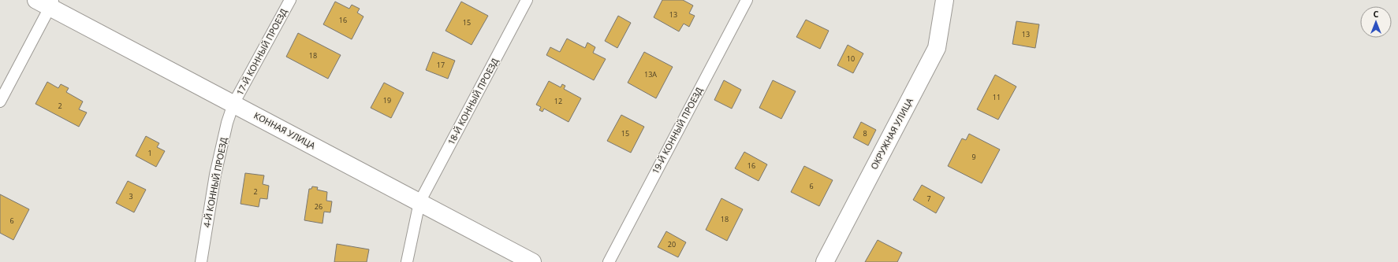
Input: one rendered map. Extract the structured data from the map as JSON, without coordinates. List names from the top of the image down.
{
  "streets": {
    "street": ["КОННАЯ УЛИЦА", "ОКРУЖНАЯ УЛИЦА"],
    "lane": [
      "17-Й КОННЫЙ ПРОЕЗД",
      "18-Й КОННЫЙ ПРОЕЗД",
      "19-Й КОННЫЙ ПРОЕЗД",
      "4-Й КОННЫЙ ПРОЕЗД"
    ]
  },
  "crossings": [
    ["17-Й КОННЫЙ ПРОЕЗД", "КОННАЯ УЛИЦА"],
    ["17-Й КОННЫЙ ПРОЕЗД", "4-Й КОННЫЙ ПРОЕЗД"],
    ["18-Й КОННЫЙ ПРОЕЗД", "КОННАЯ УЛИЦА"],
    ["КОННАЯ УЛИЦА", "4-Й КОННЫЙ ПРОЕЗД"]
  ],
  "house_numbers": [
    "13",
    "16",
    "15",
    "13",
    "18",
    "10",
    "17",
    "13А",
    "11",
    "19",
    "12",
    "2",
    "15",
    "8",
    "1",
    "9",
    "16",
    "6",
    "2",
    "3",
    "7",
    "26",
    "18",
    "6",
    "20"
  ],
  "north": "top"
}
